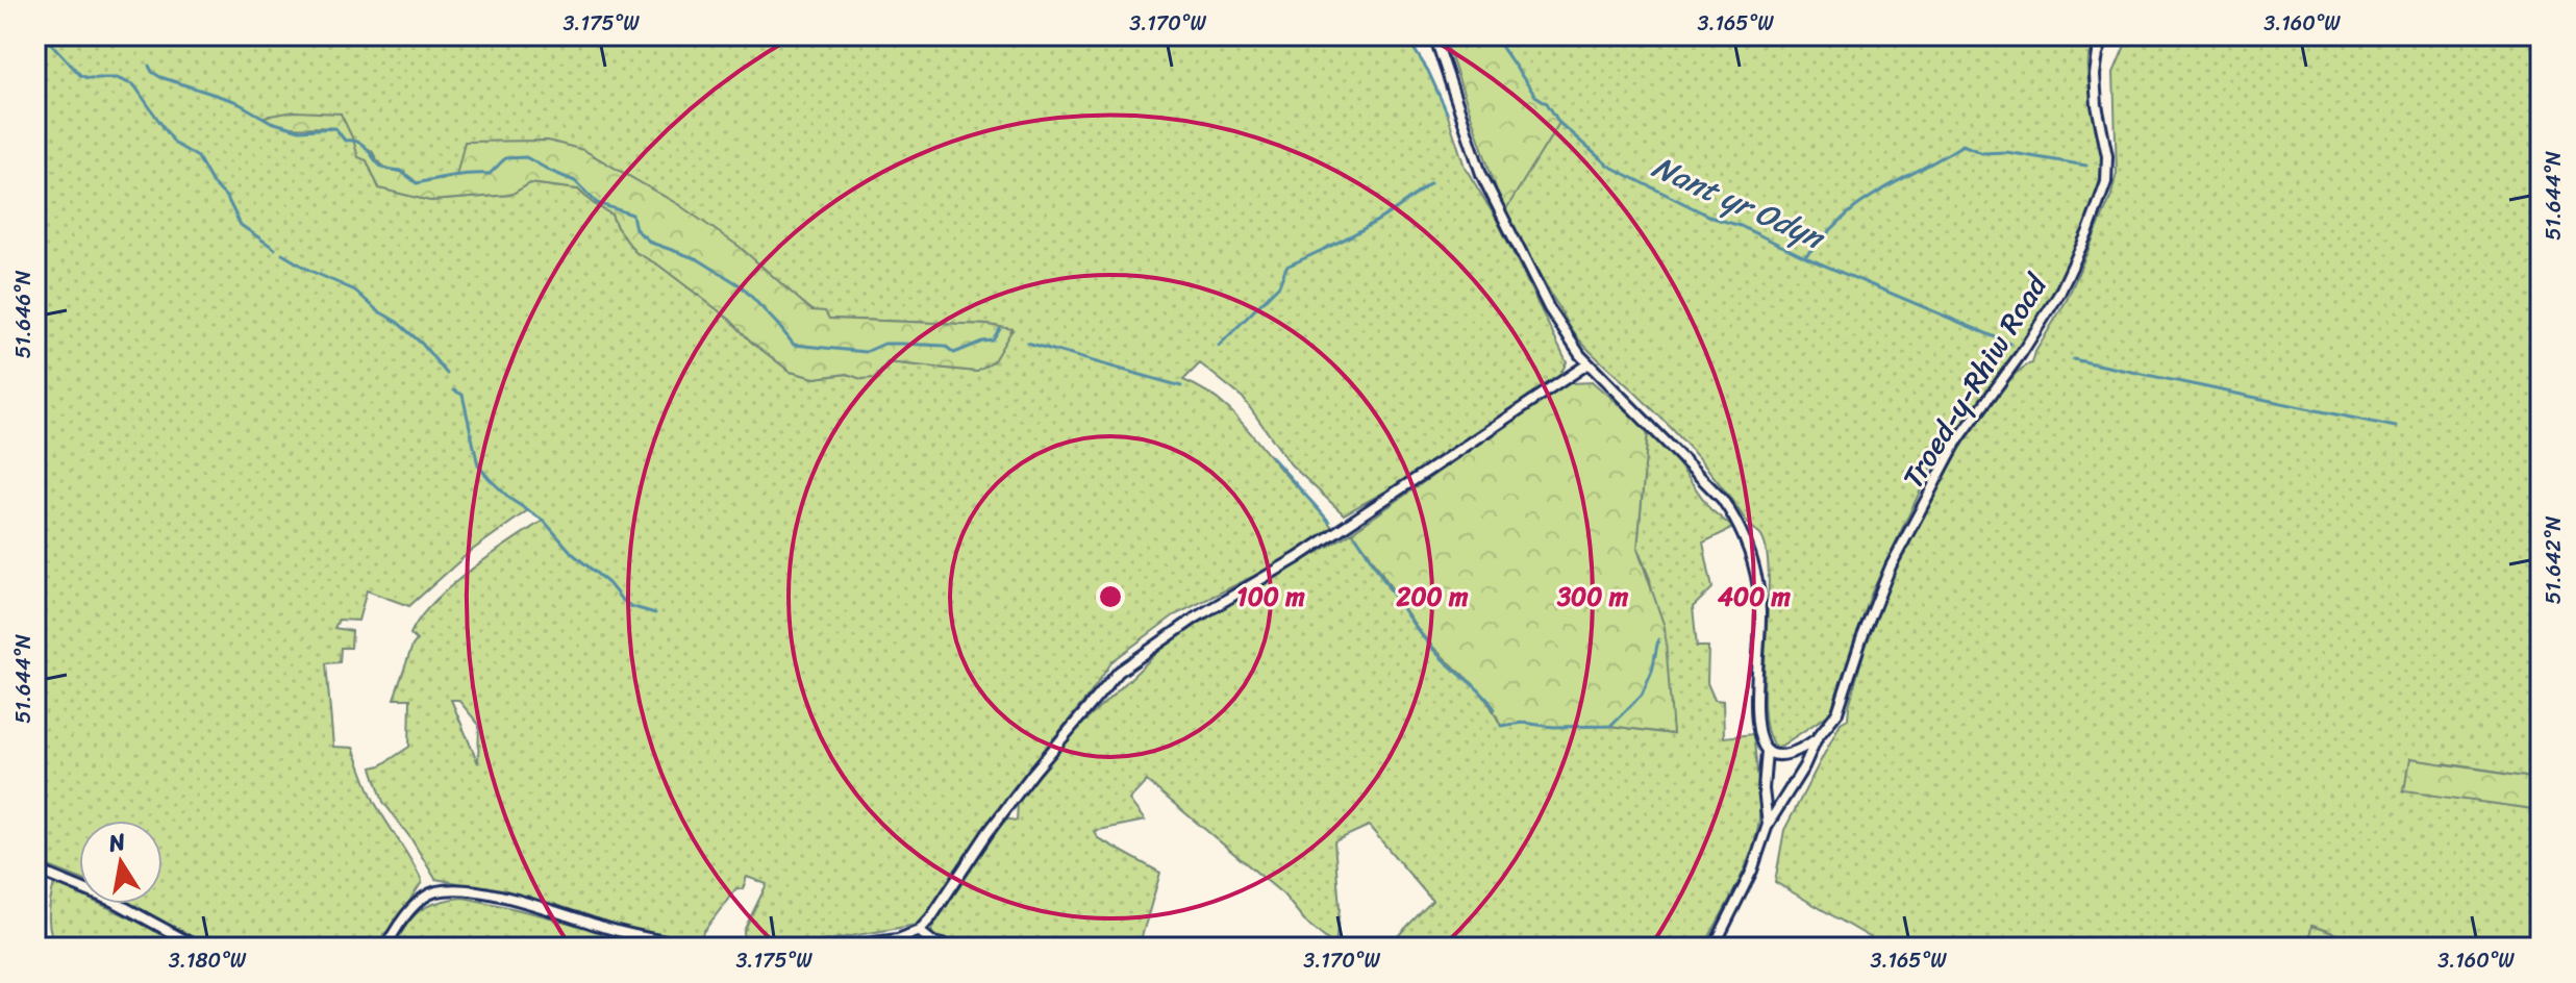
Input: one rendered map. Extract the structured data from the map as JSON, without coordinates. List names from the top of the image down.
{
  "streets": {
    "street": ["Troed-y-Rhiw Road"]
  },
  "water": ["Nant yr Odyn"],
  "north": "top",
  "coordinates": [
    "3.175°W",
    "3.170°W",
    "3.165°W",
    "3.160°W",
    "51.644°N",
    "51.646°N",
    "51.642°N",
    "3.180°W"
  ],
  "rings": [
    "100 m",
    "200 m",
    "300 m",
    "400 m"
  ]
}
